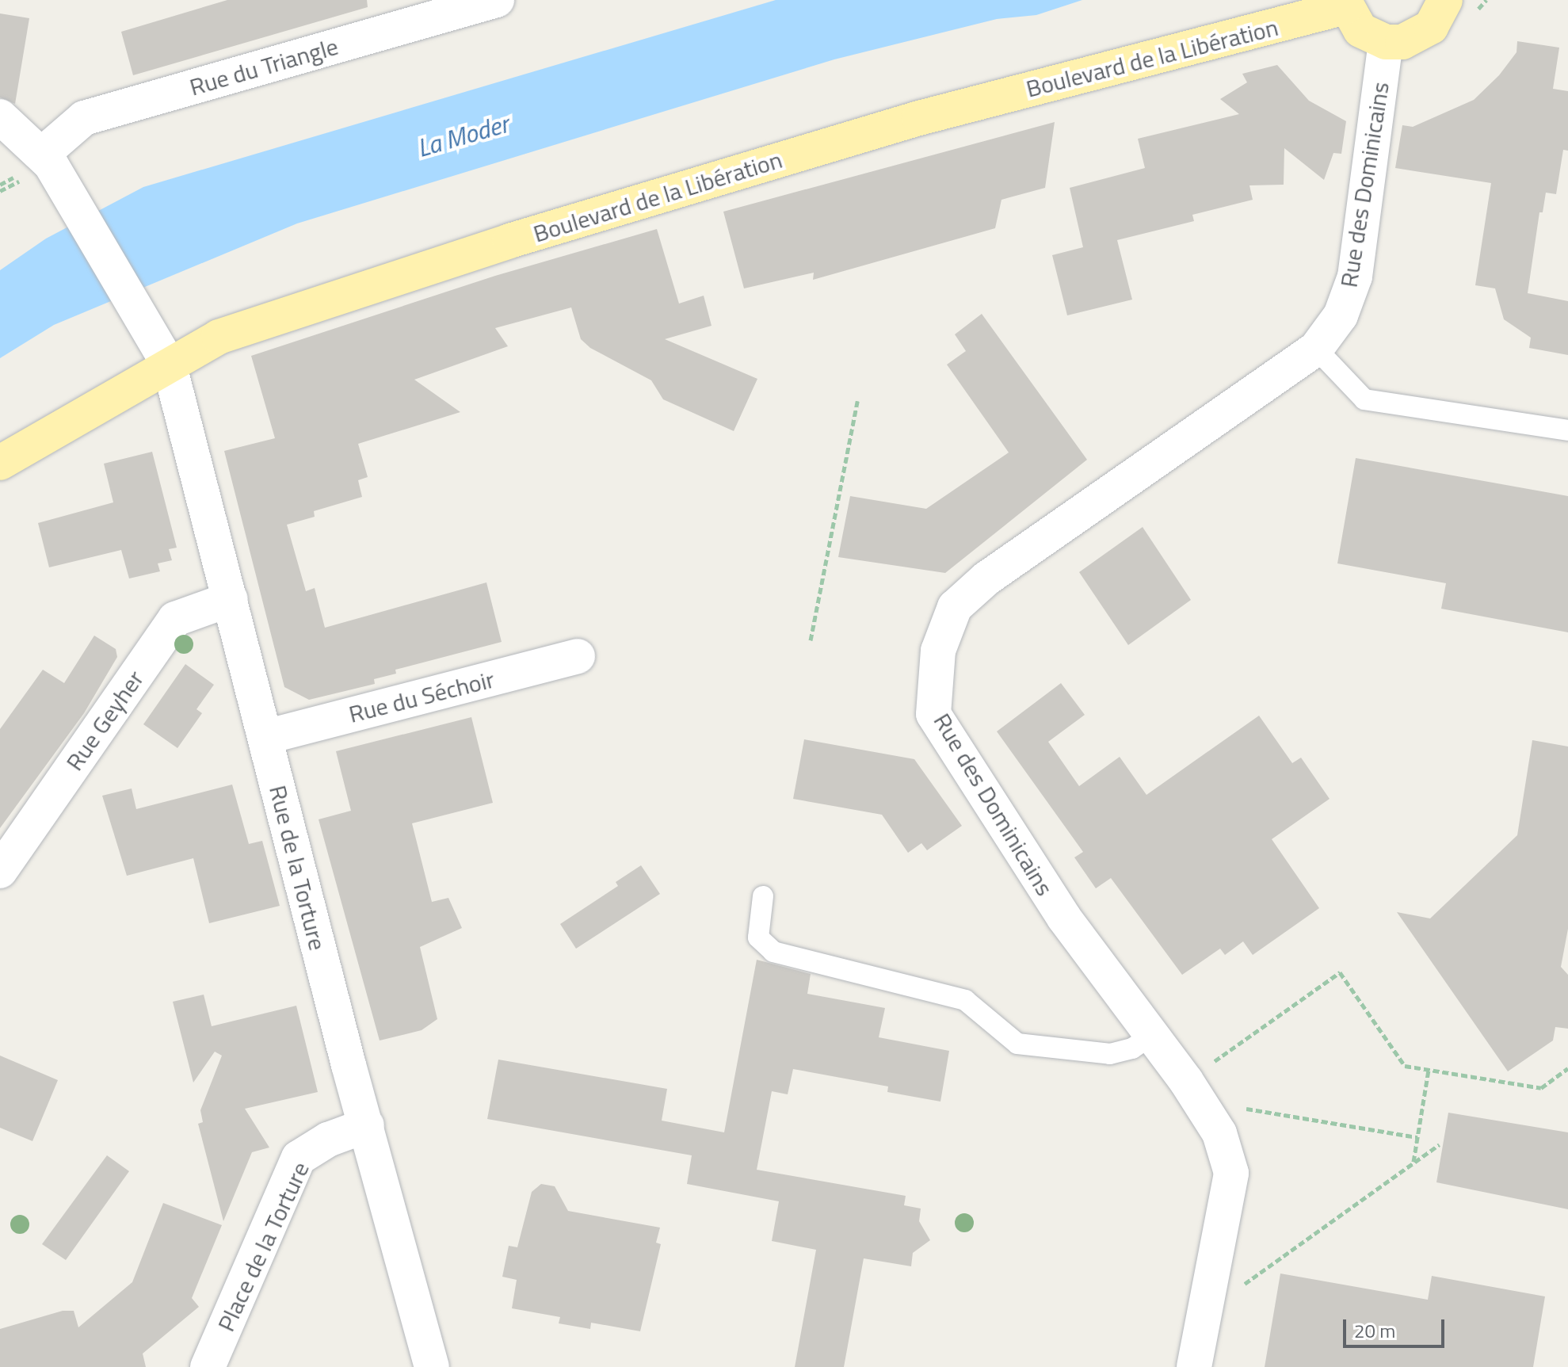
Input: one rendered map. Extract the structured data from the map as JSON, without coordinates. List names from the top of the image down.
{
  "streets": {
    "main road": ["Boulevard de la Libération"],
    "street": [
      "Rue du Triangle",
      "Rue des Dominicains",
      "Rue du Séchoir",
      "Rue Geyher",
      "Rue de la Torture",
      "Place de la Torture"
    ]
  },
  "crossings": [
    ["Boulevard de la Libération", "Rue de la Torture"],
    ["Rue du Triangle", "Rue de la Torture"],
    ["Rue du Séchoir", "Rue de la Torture"],
    ["Rue Geyher", "Rue de la Torture"],
    ["Rue de la Torture", "Place de la Torture"]
  ],
  "water": ["La Moder"],
  "scale_bar": "20 m"
}
